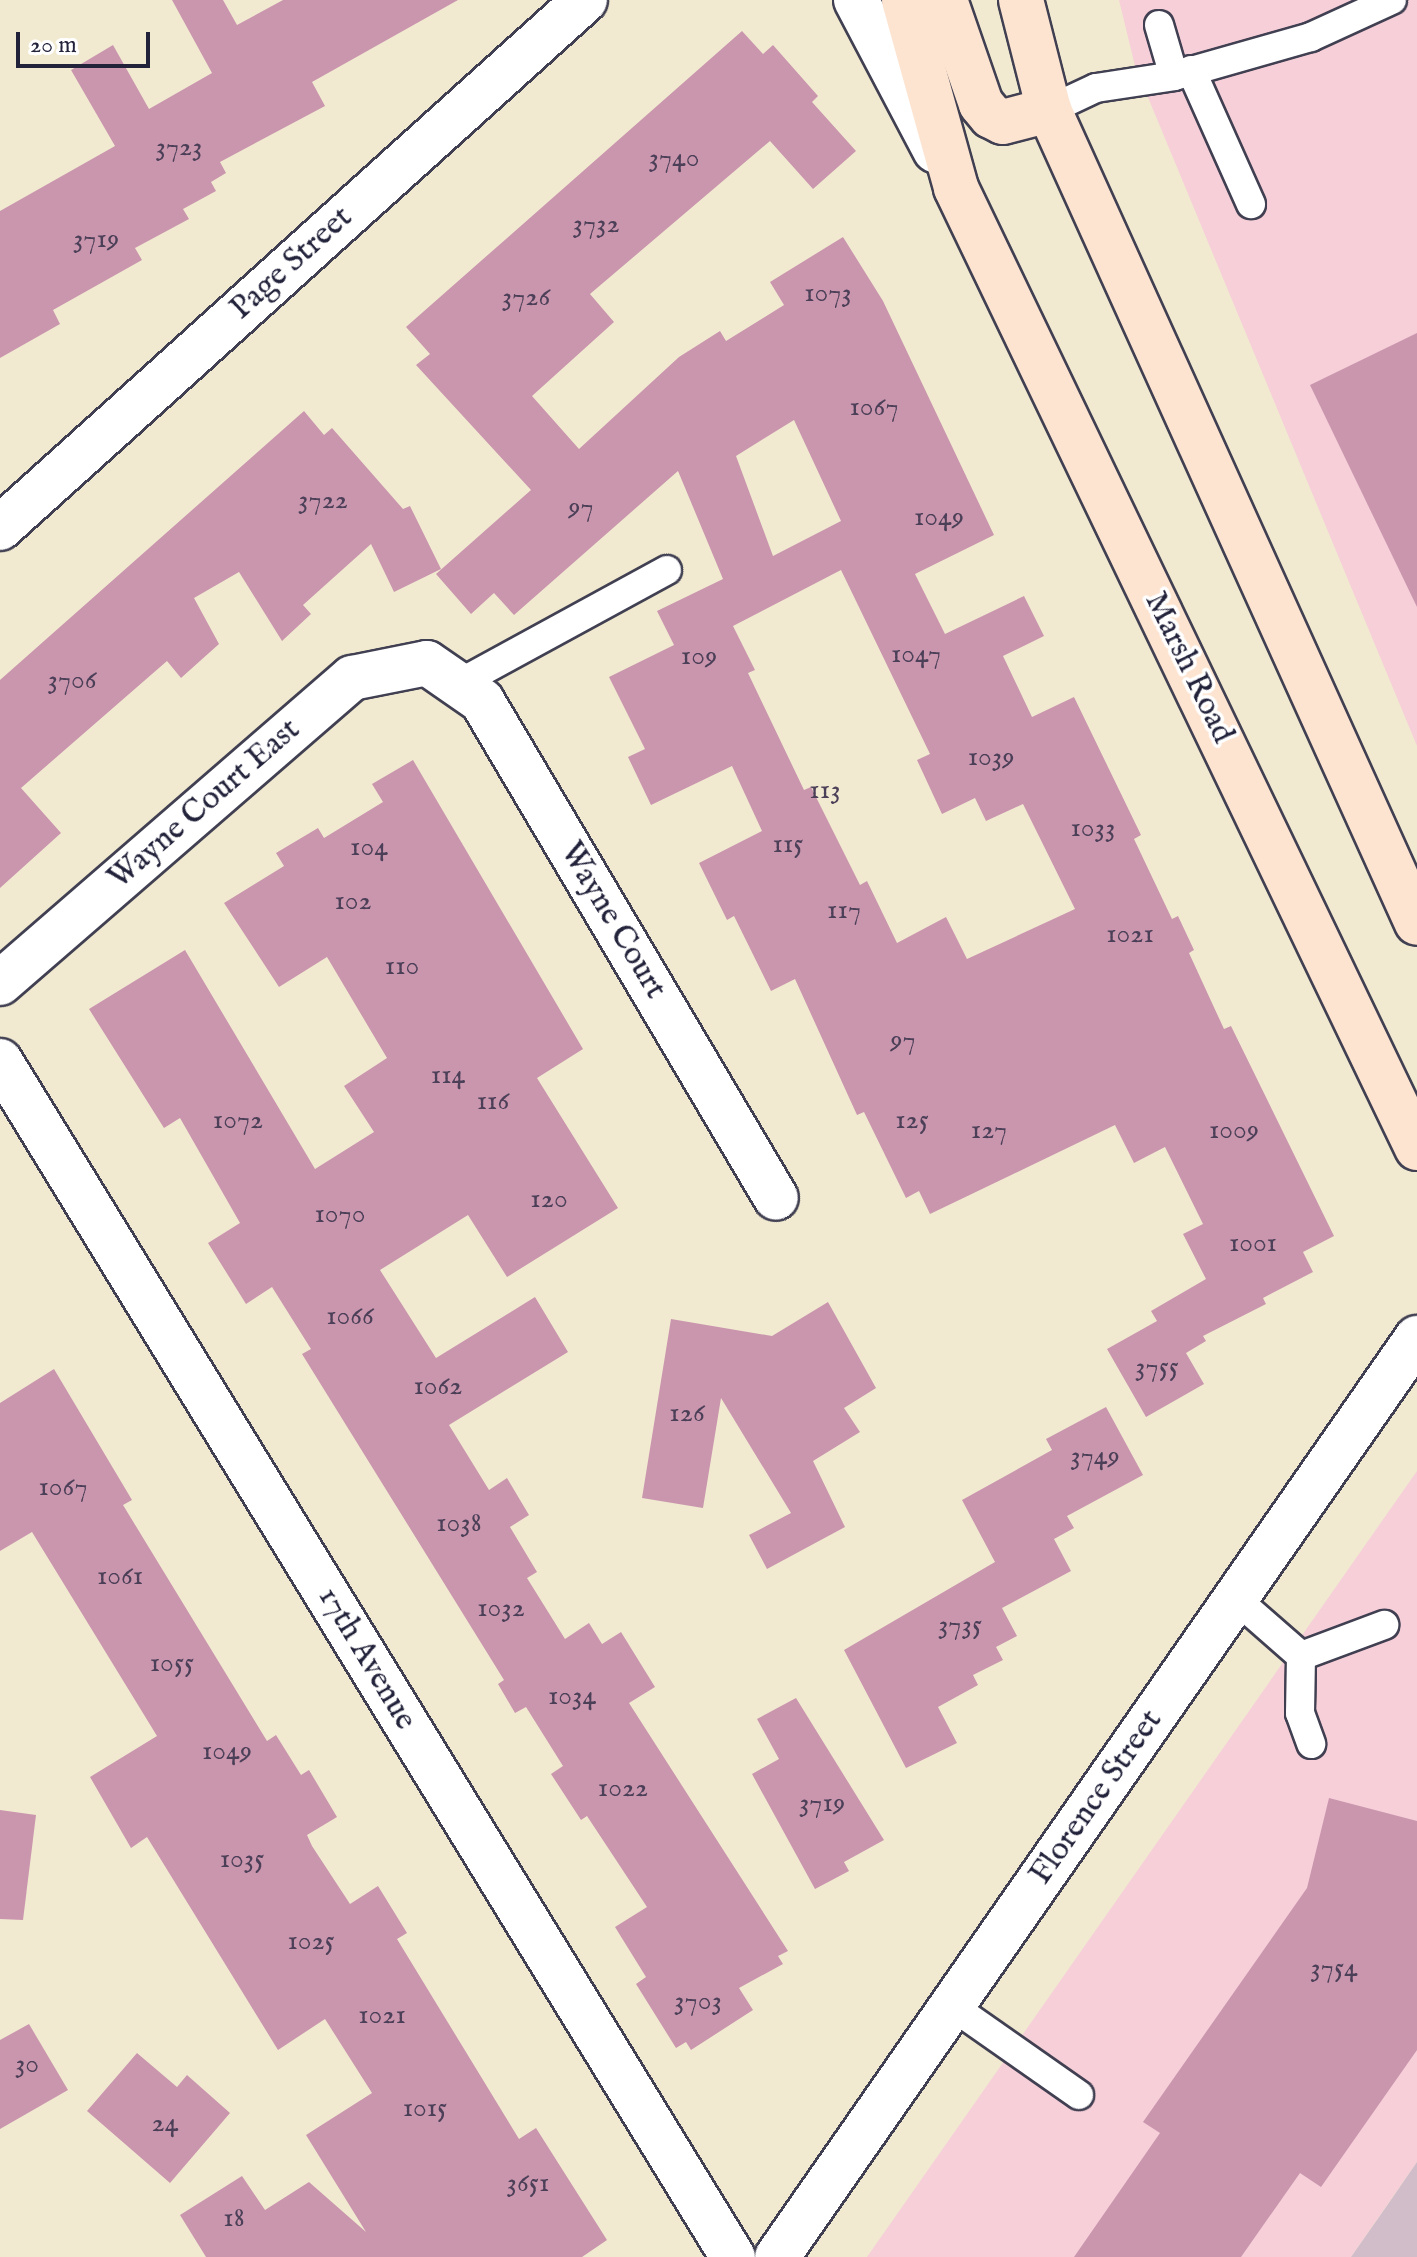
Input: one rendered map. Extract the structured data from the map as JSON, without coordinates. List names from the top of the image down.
{
  "streets": {
    "main road": ["Marsh Road"],
    "street": [
      "Page Street",
      "Wayne Court East",
      "Wayne Court",
      "17th Avenue",
      "Florence Street"
    ]
  },
  "crossings": [
    ["Wayne Court East", "Wayne Court"]
  ],
  "house_numbers": [
    "3723",
    "3740",
    "3732",
    "3719",
    "1073",
    "3726",
    "1067",
    "3722",
    "97",
    "1049",
    "1047",
    "109",
    "3706",
    "1039",
    "113",
    "1033",
    "115",
    "104",
    "102",
    "117",
    "1021",
    "110",
    "97",
    "114",
    "116",
    "1072",
    "125",
    "127",
    "1009",
    "120",
    "1070",
    "1001",
    "1066",
    "3755",
    "1062",
    "126",
    "3749",
    "1067",
    "1038",
    "1061",
    "1032",
    "3735",
    "1055",
    "1034",
    "1049",
    "1022",
    "3719",
    "1035",
    "1025",
    "3754",
    "3703",
    "1021",
    "30",
    "1015",
    "24",
    "3651",
    "18"
  ],
  "scale_bar": "20 m"
}
